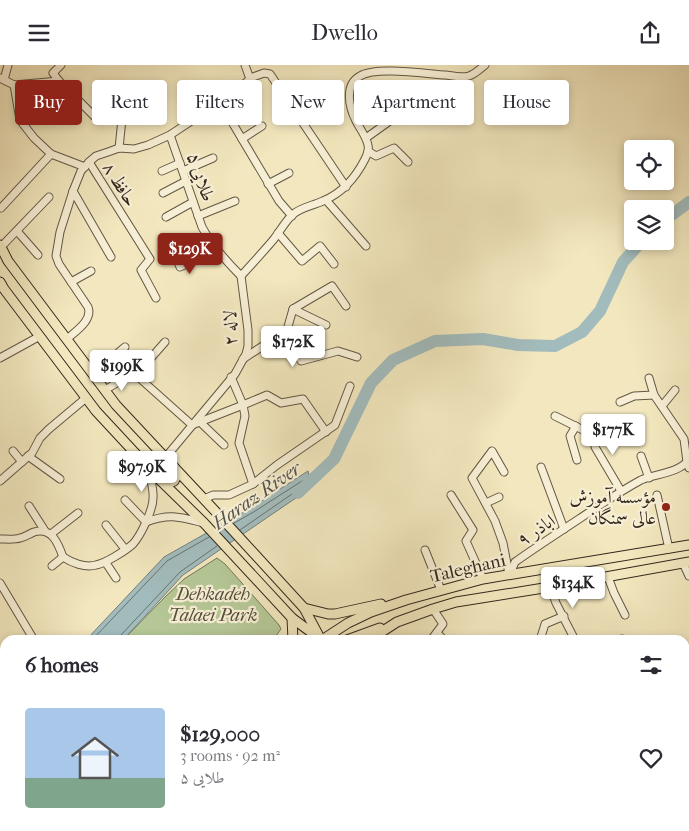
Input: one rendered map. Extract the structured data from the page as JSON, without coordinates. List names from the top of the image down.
{
  "streets": {
    "main road": ["Taleghani"],
    "street": [
      "طلایی ۵",
      "حافظ ۸",
      "لاله ۲",
      "اباذر ۹"
    ]
  },
  "crossings": [
    ["طلایی ۵", "لاله ۲"],
    ["اباذر ۹", "Taleghani"]
  ],
  "water": ["Haraz River"],
  "parks": ["Dehkadeh Talaei Park"],
  "places": ["مؤسسه آموزش عالی سمنگان"],
  "page": {
    "header": "Dwello",
    "chip": [
      "Buy",
      "Rent",
      "Filters",
      "New",
      "Apartment",
      "House"
    ],
    "price": [
      "$129K",
      "$172K",
      "$199K",
      "$177K",
      "$97.9K",
      "$134K"
    ],
    "heading": "6 homes",
    "list": [
      {
        "name": "$129,000",
        "note": "3 rooms · 92 m² · طلایی ۵"
      }
    ]
  }
}
